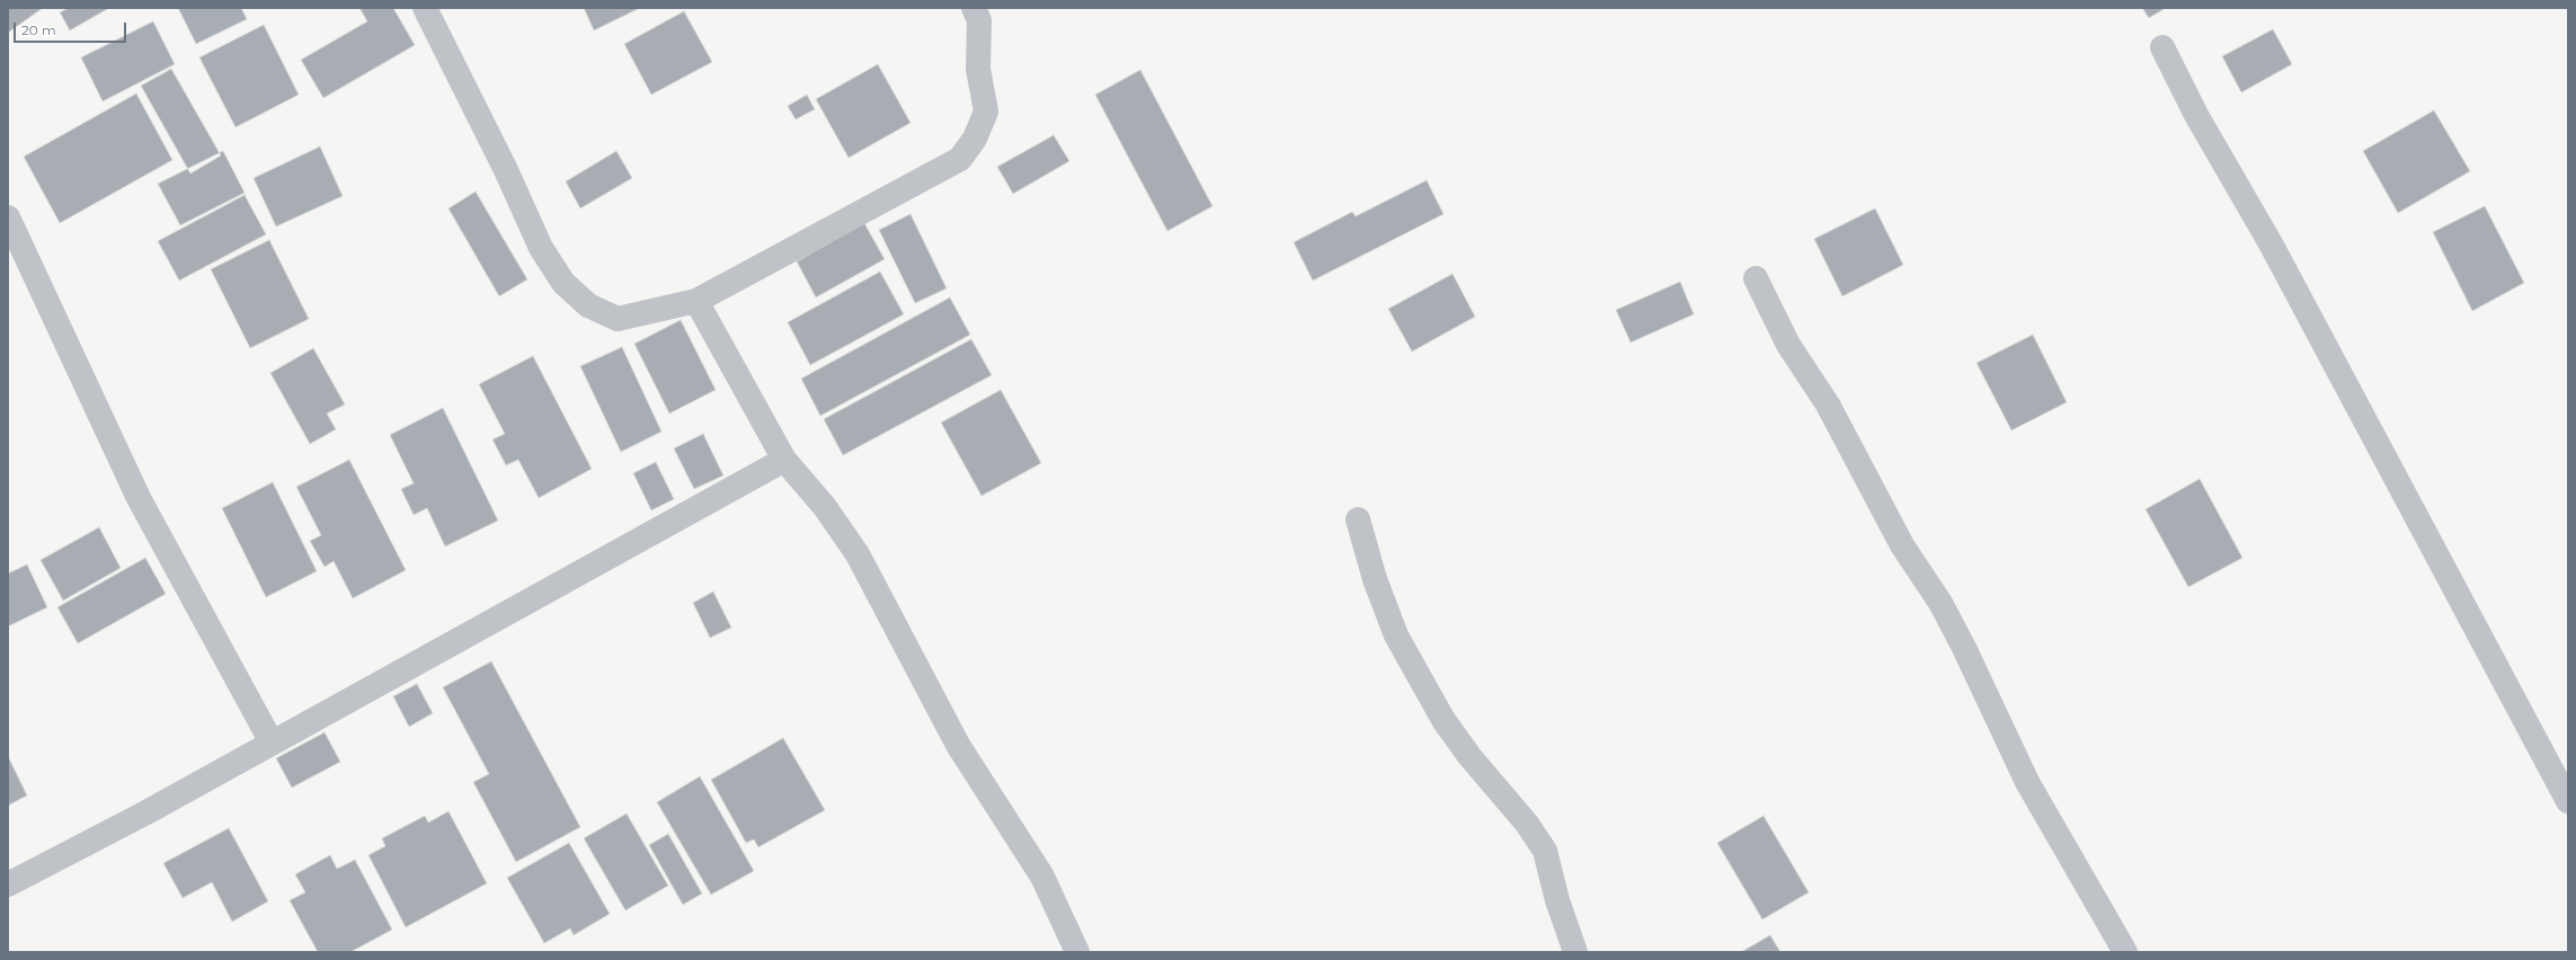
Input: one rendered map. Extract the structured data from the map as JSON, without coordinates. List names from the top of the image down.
{
  "scale_bar": "20 m"
}
